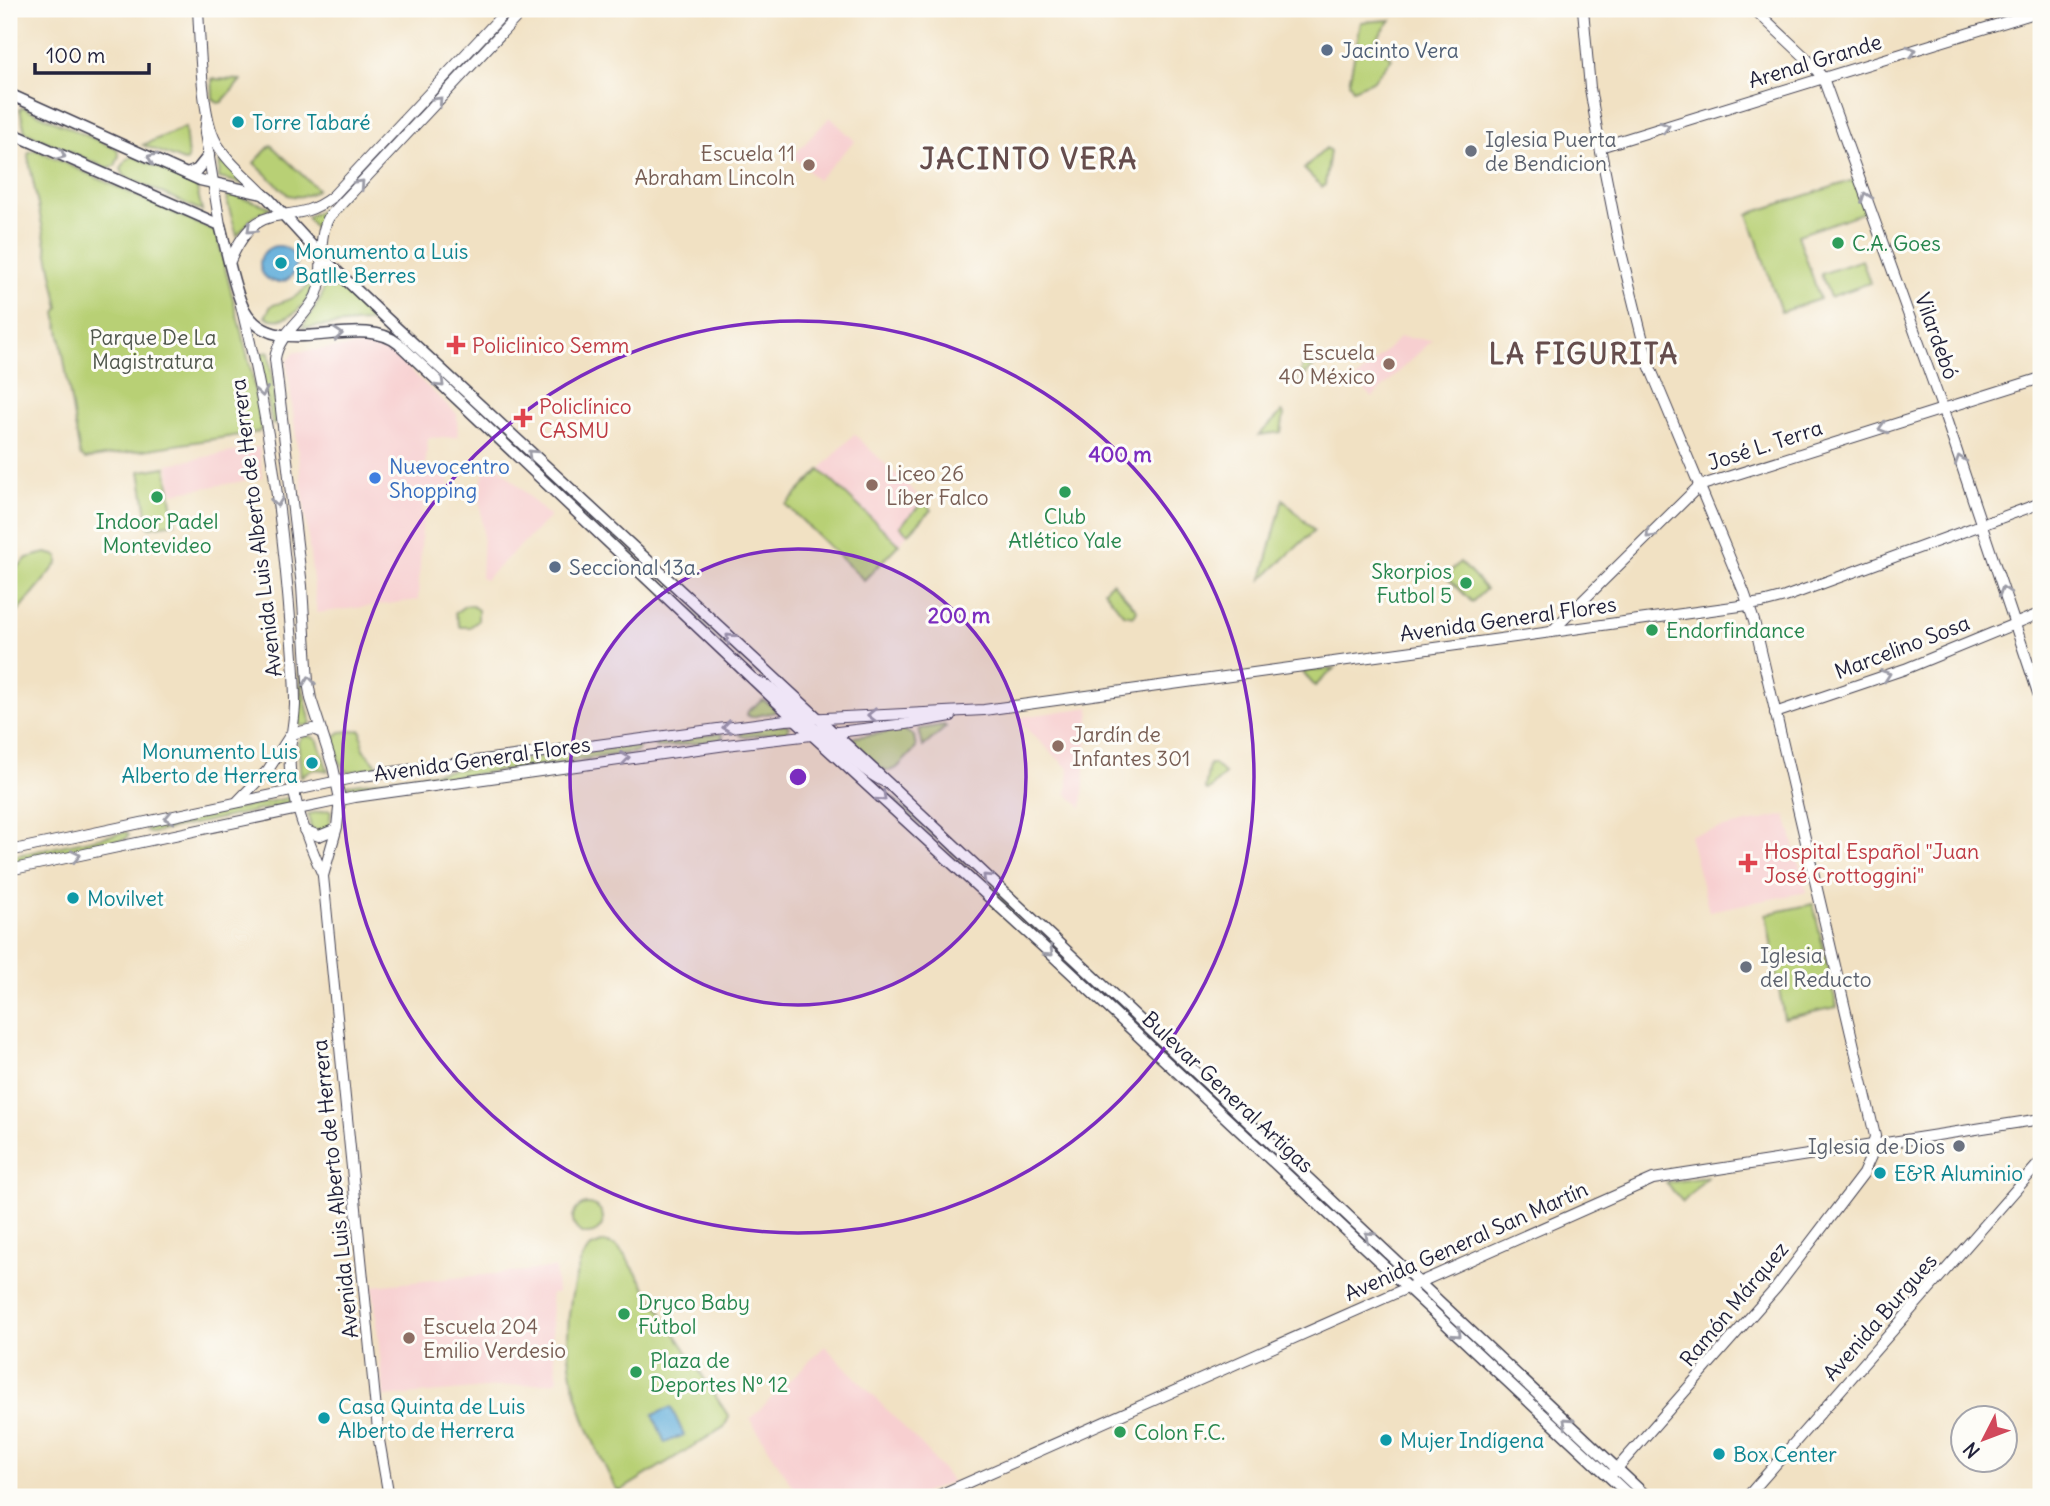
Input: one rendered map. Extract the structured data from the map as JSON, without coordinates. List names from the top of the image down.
{
  "streets": {
    "main road": [
      "Arenal Grande",
      "Vilardebó",
      "José L. Terra",
      "Avenida Luis Alberto de Herrera",
      "Avenida General Flores",
      "Marcelino Sosa",
      "Bulevar General Artigas",
      "Avenida General San Martín",
      "Ramón Márquez",
      "Avenida Burgues"
    ]
  },
  "crossings": [
    ["Arenal Grande", "Vilardebó"],
    ["Vilardebó", "José L. Terra"],
    ["Vilardebó", "Avenida General Flores"],
    ["Vilardebó", "Marcelino Sosa"],
    ["José L. Terra", "Avenida General Flores"],
    ["Avenida Luis Alberto de Herrera", "Avenida General Flores"],
    ["Avenida Luis Alberto de Herrera", "Bulevar General Artigas"],
    ["Avenida General Flores", "Bulevar General Artigas"],
    ["Bulevar General Artigas", "Avenida General San Martín"],
    ["Bulevar General Artigas", "Ramón Márquez"],
    ["Avenida General San Martín", "Ramón Márquez"]
  ],
  "one_way": [
    "Arenal Grande",
    "Vilardebó",
    "José L. Terra",
    "Marcelino Sosa"
  ],
  "districts": ["JACINTO VERA", "LA FIGURITA"],
  "parks": ["Parque De La Magistratura"],
  "places": {
    "other": [
      "Jacinto Vera",
      "Torre Tabaré",
      "Iglesia Puerta de Bendicion",
      "Escuela 11 Abraham Lincoln",
      "C.A. Goes",
      "Monumento a Luis Batlle Berres",
      "Escuela 40 México",
      "Nuevocentro Shopping",
      "Liceo 26 Líber Falco",
      "Club Atlético Yale",
      "Indoor Padel Montevideo",
      "Seccional 13a.",
      "Skorpios Futbol 5",
      "Endorfindance",
      "Jardín de Infantes 301",
      "Monumento Luis Alberto de Herrera",
      "Movilvet",
      "Iglesia del Reducto",
      "Iglesia de Dios",
      "E&R Aluminio",
      "Dryco Baby Fútbol",
      "Escuela 204 Emilio Verdesio",
      "Plaza de Deportes Nº 12",
      "Casa Quinta de Luis Alberto de Herrera",
      "Colon F.C.",
      "Mujer Indígena",
      "Box Center"
    ],
    "health": ["Policlinico Semm", "Policlínico CASMU", "Hospital Español \"Juan José Crottoggini\""]
  },
  "scale_bar": "100 m",
  "north": "bottom left",
  "rings": ["400 m", "200 m"]
}
